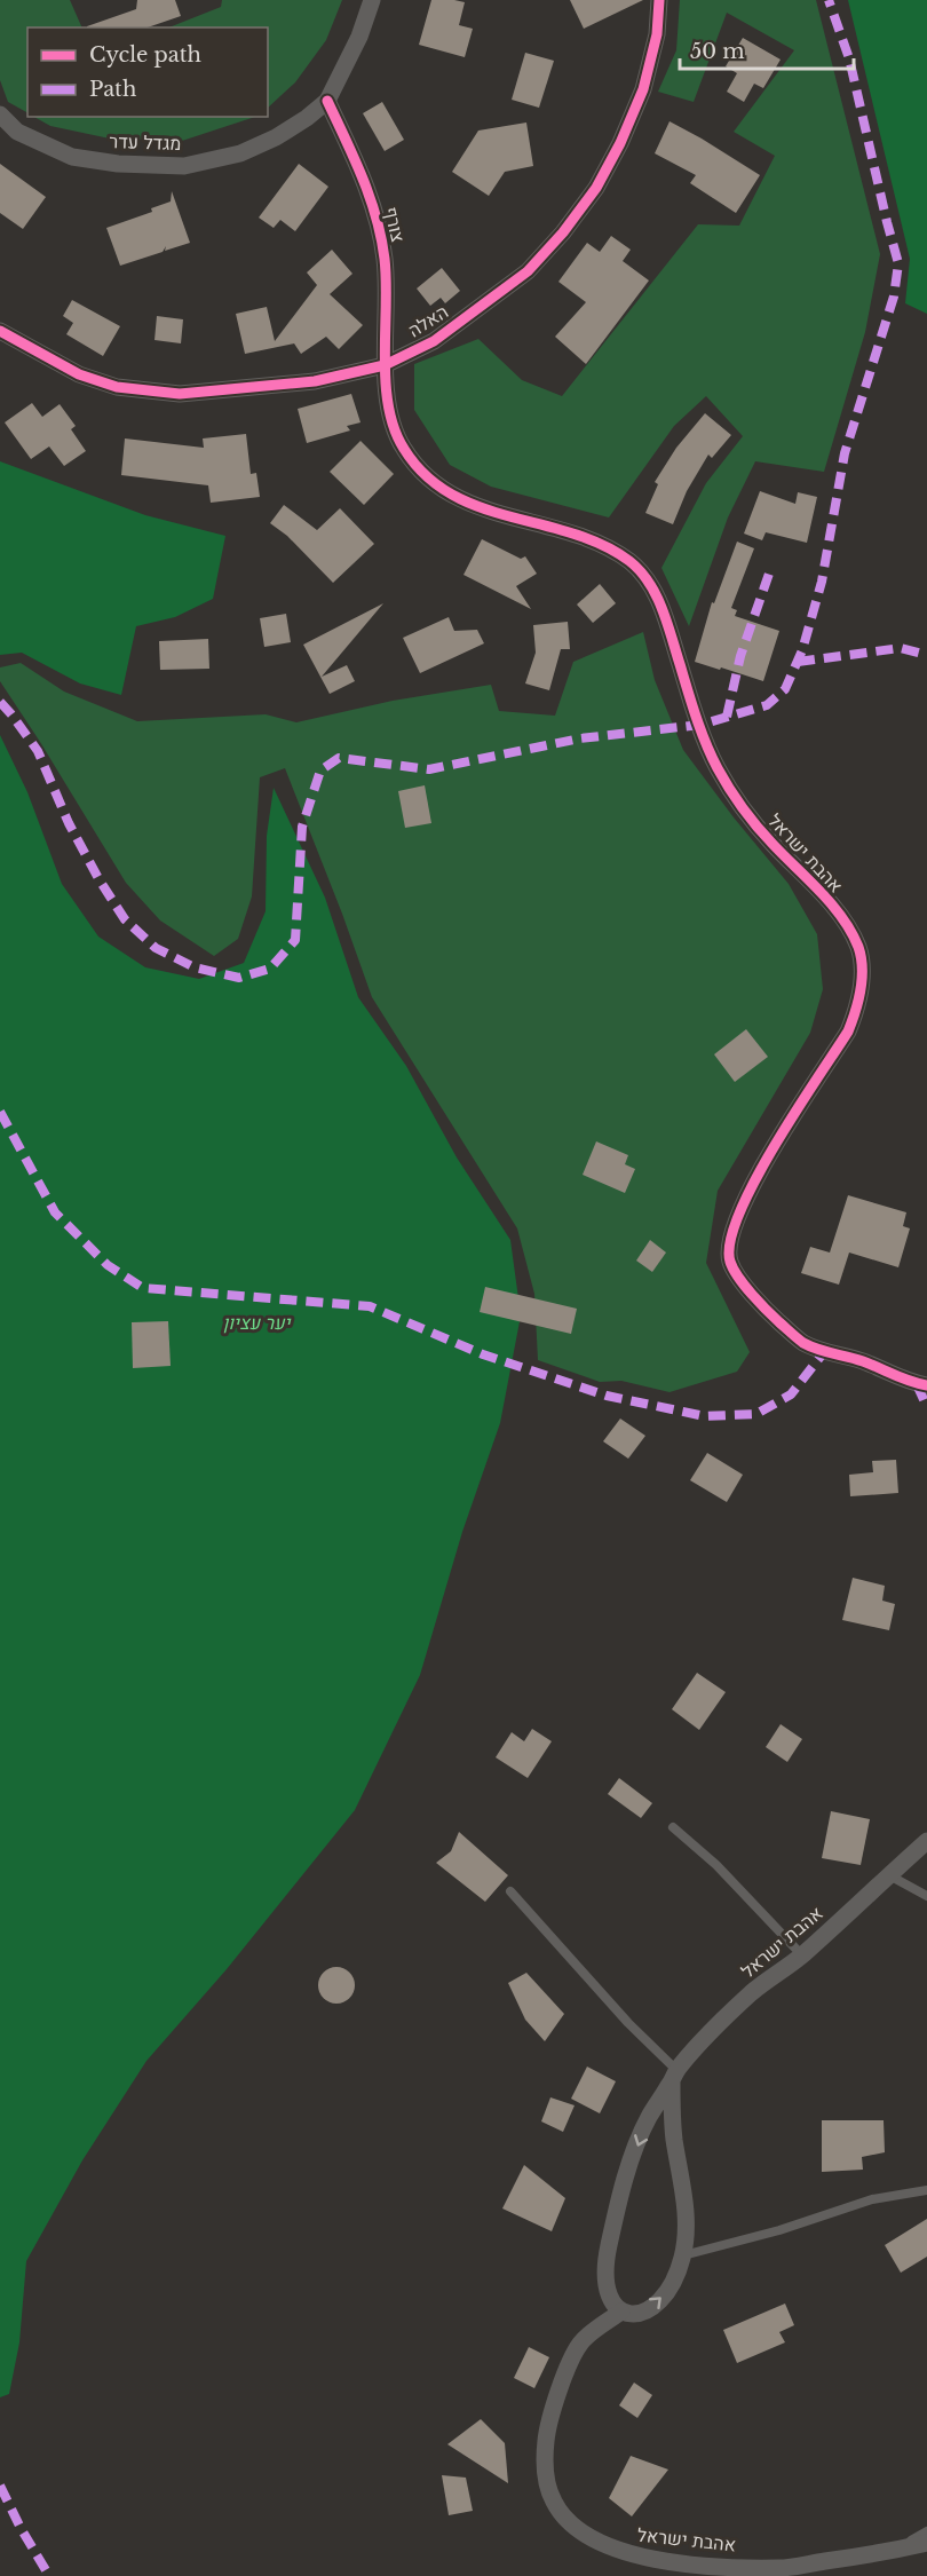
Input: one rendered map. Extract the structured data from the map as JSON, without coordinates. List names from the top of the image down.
{
  "streets": {
    "street": [
      "מגדל עדר",
      "צורף",
      "האלה",
      "אהבת ישראל"
    ]
  },
  "crossings": [
    ["מגדל עדר", "צורף"],
    ["צורף", "האלה"],
    ["צורף", "אהבת ישראל"],
    ["האלה", "אהבת ישראל"]
  ],
  "parks": ["יער עציון"],
  "legend": ["Cycle path", "Path"],
  "scale_bar": "50 m"
}
